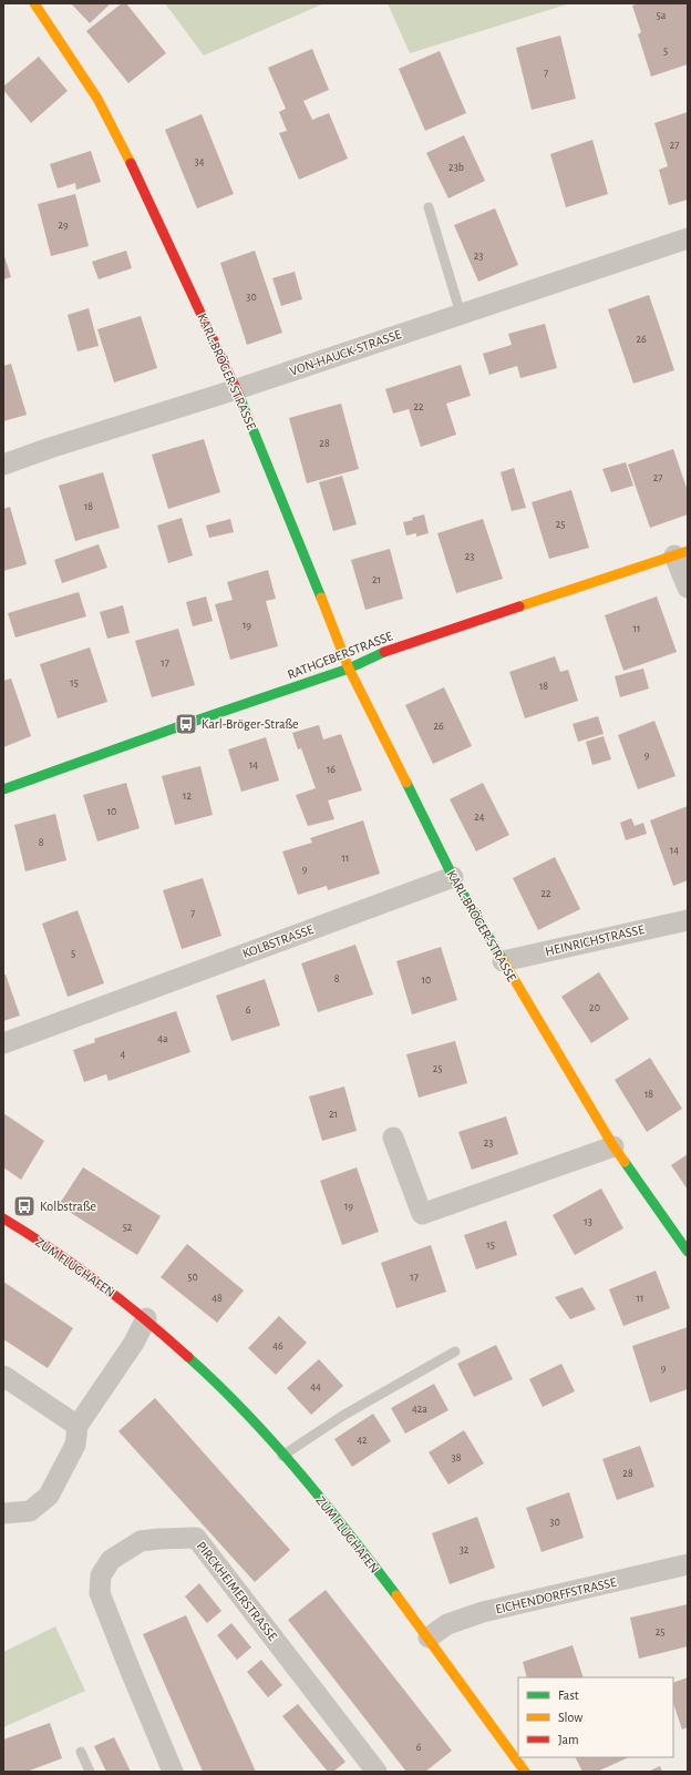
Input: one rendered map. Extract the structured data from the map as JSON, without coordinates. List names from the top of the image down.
{
  "streets": {
    "street": [
      "VON-HAUCK-STRASSE",
      "KARL-BRÖGER-STRASSE",
      "RATHGEBERSTRASSE",
      "HEINRICHSTRASSE",
      "KOLBSTRASSE",
      "ZUM FLUGHAFEN",
      "PIRCKHEIMERSTRASSE",
      "EICHENDORFFSTRASSE"
    ]
  },
  "crossings": [
    ["VON-HAUCK-STRASSE", "KARL-BRÖGER-STRASSE"],
    ["KARL-BRÖGER-STRASSE", "RATHGEBERSTRASSE"],
    ["KARL-BRÖGER-STRASSE", "HEINRICHSTRASSE"],
    ["KARL-BRÖGER-STRASSE", "KOLBSTRASSE"],
    ["ZUM FLUGHAFEN", "EICHENDORFFSTRASSE"]
  ],
  "places": {
    "bus stop": ["Karl-Bröger-Straße", "Kolbstraße"]
  },
  "house_numbers": [
    "5a",
    "5",
    "7",
    "27",
    "34",
    "23b",
    "29",
    "23",
    "30",
    "26",
    "22",
    "28",
    "27",
    "18",
    "25",
    "23",
    "21",
    "19",
    "11",
    "17",
    "15",
    "18",
    "26",
    "9",
    "14",
    "16",
    "12",
    "10",
    "24",
    "8",
    "14",
    "11",
    "9",
    "22",
    "7",
    "5",
    "8",
    "10",
    "20",
    "6",
    "4a",
    "4",
    "25",
    "18",
    "21",
    "23",
    "19",
    "13",
    "52",
    "15",
    "50",
    "17",
    "48",
    "11",
    "46",
    "9",
    "44",
    "42a",
    "42",
    "38",
    "28",
    "30",
    "32",
    "25",
    "6"
  ],
  "legend": ["Fast", "Slow", "Jam"]
}
